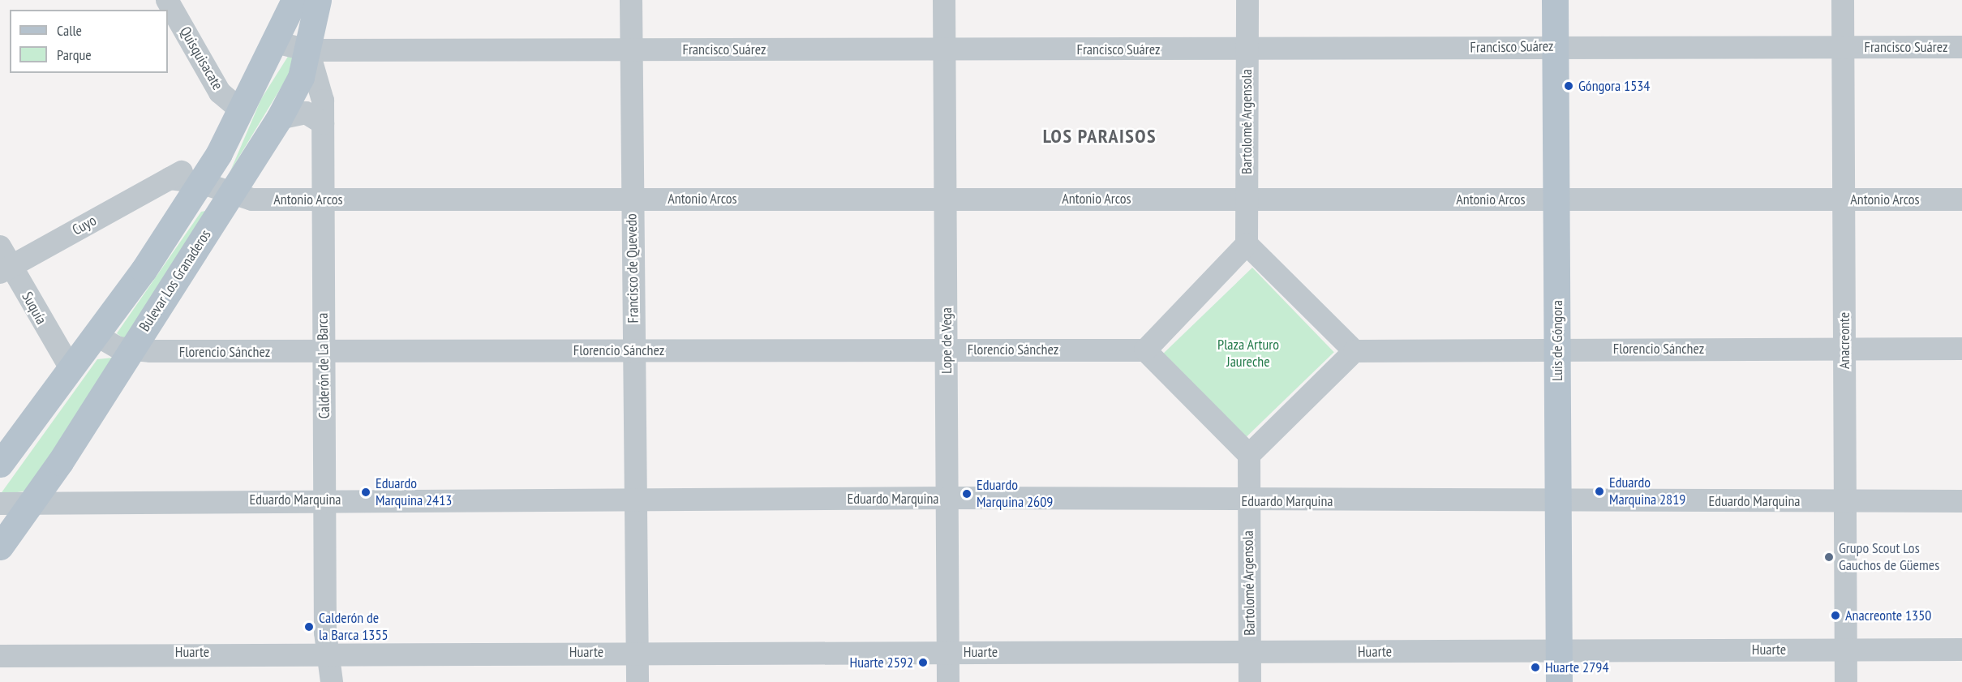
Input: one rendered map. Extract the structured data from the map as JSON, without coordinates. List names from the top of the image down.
{
  "streets": {
    "main road": ["Bulevar Los Granaderos", "Luis de Góngora"],
    "street": [
      "Francisco Suárez",
      "Quisquisacate",
      "Bartolomé Argensola",
      "Antonio Arcos",
      "Cuyo",
      "Francisco de Quevedo",
      "Suquía",
      "Lope de Vega",
      "Anacreonte",
      "Florencio Sánchez",
      "Calderón de La Barca",
      "Eduardo Marquina",
      "Huarte"
    ]
  },
  "crossings": [
    ["Francisco Suárez", "Bartolomé Argensola"],
    ["Francisco Suárez", "Francisco de Quevedo"],
    ["Francisco Suárez", "Bulevar Los Granaderos"],
    ["Francisco Suárez", "Lope de Vega"],
    ["Francisco Suárez", "Luis de Góngora"],
    ["Francisco Suárez", "Anacreonte"],
    ["Francisco Suárez", "Calderón de La Barca"],
    ["Bartolomé Argensola", "Antonio Arcos"],
    ["Bartolomé Argensola", "Eduardo Marquina"],
    ["Bartolomé Argensola", "Huarte"],
    ["Antonio Arcos", "Francisco de Quevedo"],
    ["Antonio Arcos", "Bulevar Los Granaderos"],
    ["Antonio Arcos", "Lope de Vega"],
    ["Antonio Arcos", "Luis de Góngora"],
    ["Antonio Arcos", "Anacreonte"],
    ["Antonio Arcos", "Calderón de La Barca"],
    ["Cuyo", "Suquía"],
    ["Francisco de Quevedo", "Florencio Sánchez"],
    ["Francisco de Quevedo", "Eduardo Marquina"],
    ["Francisco de Quevedo", "Huarte"],
    ["Bulevar Los Granaderos", "Florencio Sánchez"],
    ["Bulevar Los Granaderos", "Calderón de La Barca"],
    ["Bulevar Los Granaderos", "Eduardo Marquina"],
    ["Lope de Vega", "Florencio Sánchez"],
    ["Lope de Vega", "Eduardo Marquina"],
    ["Lope de Vega", "Huarte"],
    ["Luis de Góngora", "Florencio Sánchez"],
    ["Luis de Góngora", "Eduardo Marquina"],
    ["Luis de Góngora", "Huarte"],
    ["Anacreonte", "Florencio Sánchez"],
    ["Anacreonte", "Eduardo Marquina"],
    ["Anacreonte", "Huarte"],
    ["Florencio Sánchez", "Calderón de La Barca"],
    ["Calderón de La Barca", "Eduardo Marquina"],
    ["Calderón de La Barca", "Huarte"]
  ],
  "districts": ["LOS PARAISOS"],
  "parks": ["Plaza Arturo Jaureche"],
  "places": [
    "Góngora 1534",
    "Eduardo Marquina 2819",
    "Eduardo Marquina 2413",
    "Eduardo Marquina 2609",
    "Grupo Scout Los Gauchos de Güemes",
    "Anacreonte 1350",
    "Calderón de la Barca 1355",
    "Huarte 2592",
    "Huarte 2794"
  ],
  "legend": ["Calle", "Parque"]
}
